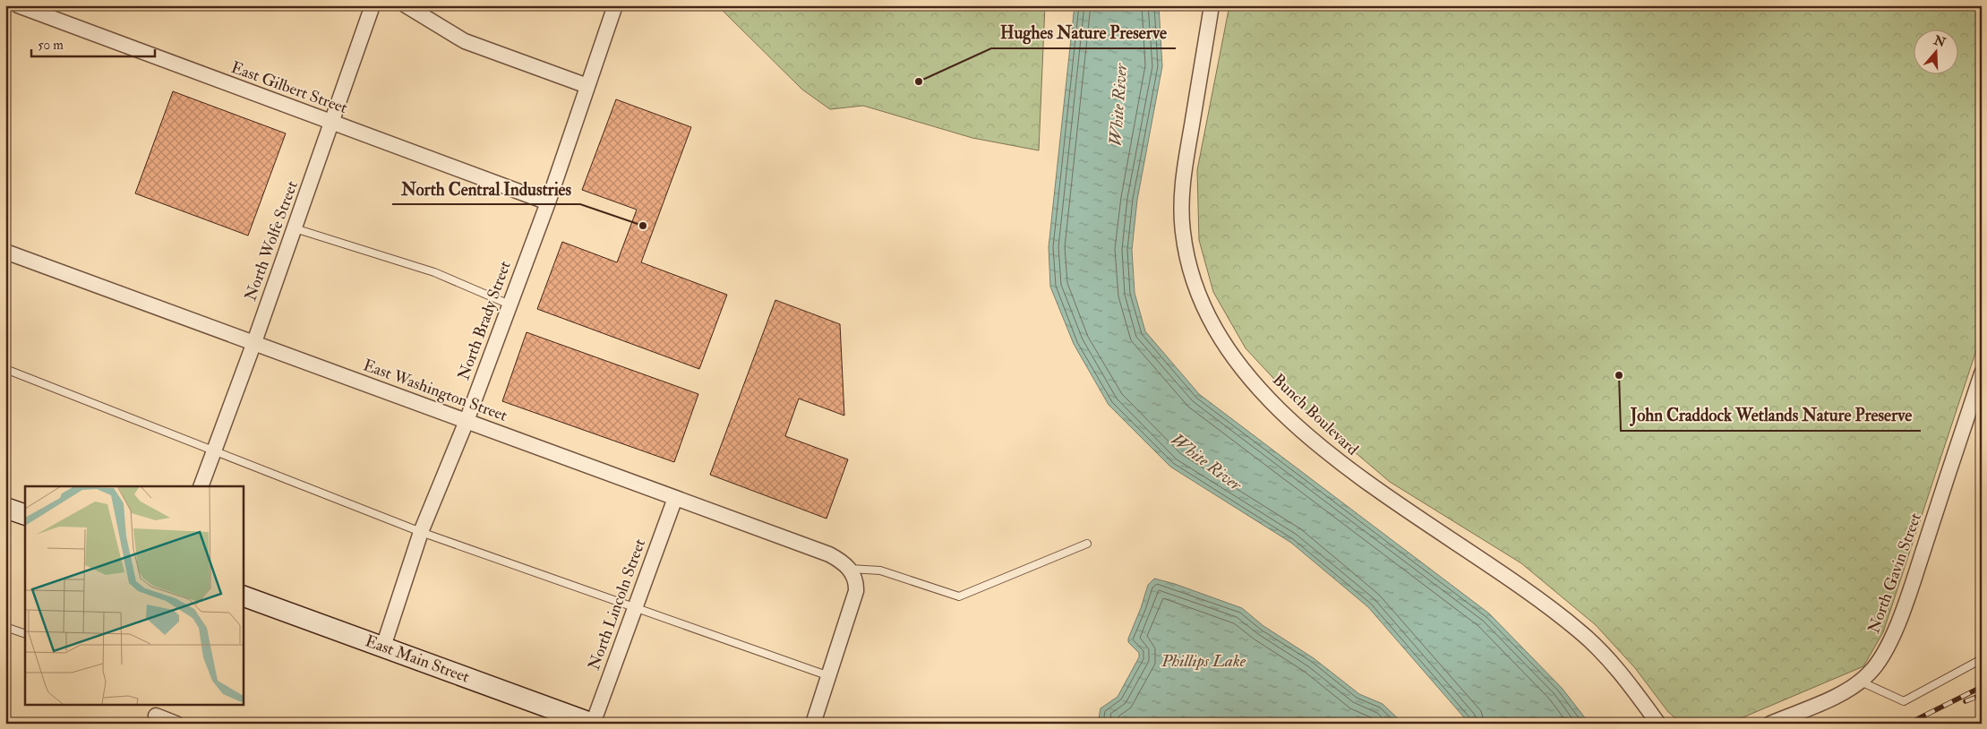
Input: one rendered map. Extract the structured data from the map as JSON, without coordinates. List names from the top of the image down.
{
  "streets": {
    "main road": ["East Main Street"],
    "street": [
      "East Gilbert Street",
      "North Wolfe Street",
      "North Brady Street",
      "East Washington Street",
      "Bunch Boulevard",
      "North Gavin Street",
      "North Lincoln Street"
    ]
  },
  "crossings": [
    ["East Gilbert Street", "North Wolfe Street"],
    ["East Gilbert Street", "North Brady Street"],
    ["North Wolfe Street", "East Washington Street"],
    ["North Brady Street", "East Washington Street"],
    ["North Brady Street", "East Main Street"],
    ["East Washington Street", "North Lincoln Street"],
    ["North Lincoln Street", "East Main Street"]
  ],
  "water": ["White River", "Phillips Lake"],
  "places": ["Hughes Nature Preserve", "North Central Industries", "John Craddock Wetlands Nature Preserve"],
  "scale_bar": "50 m",
  "north": "top"
}
